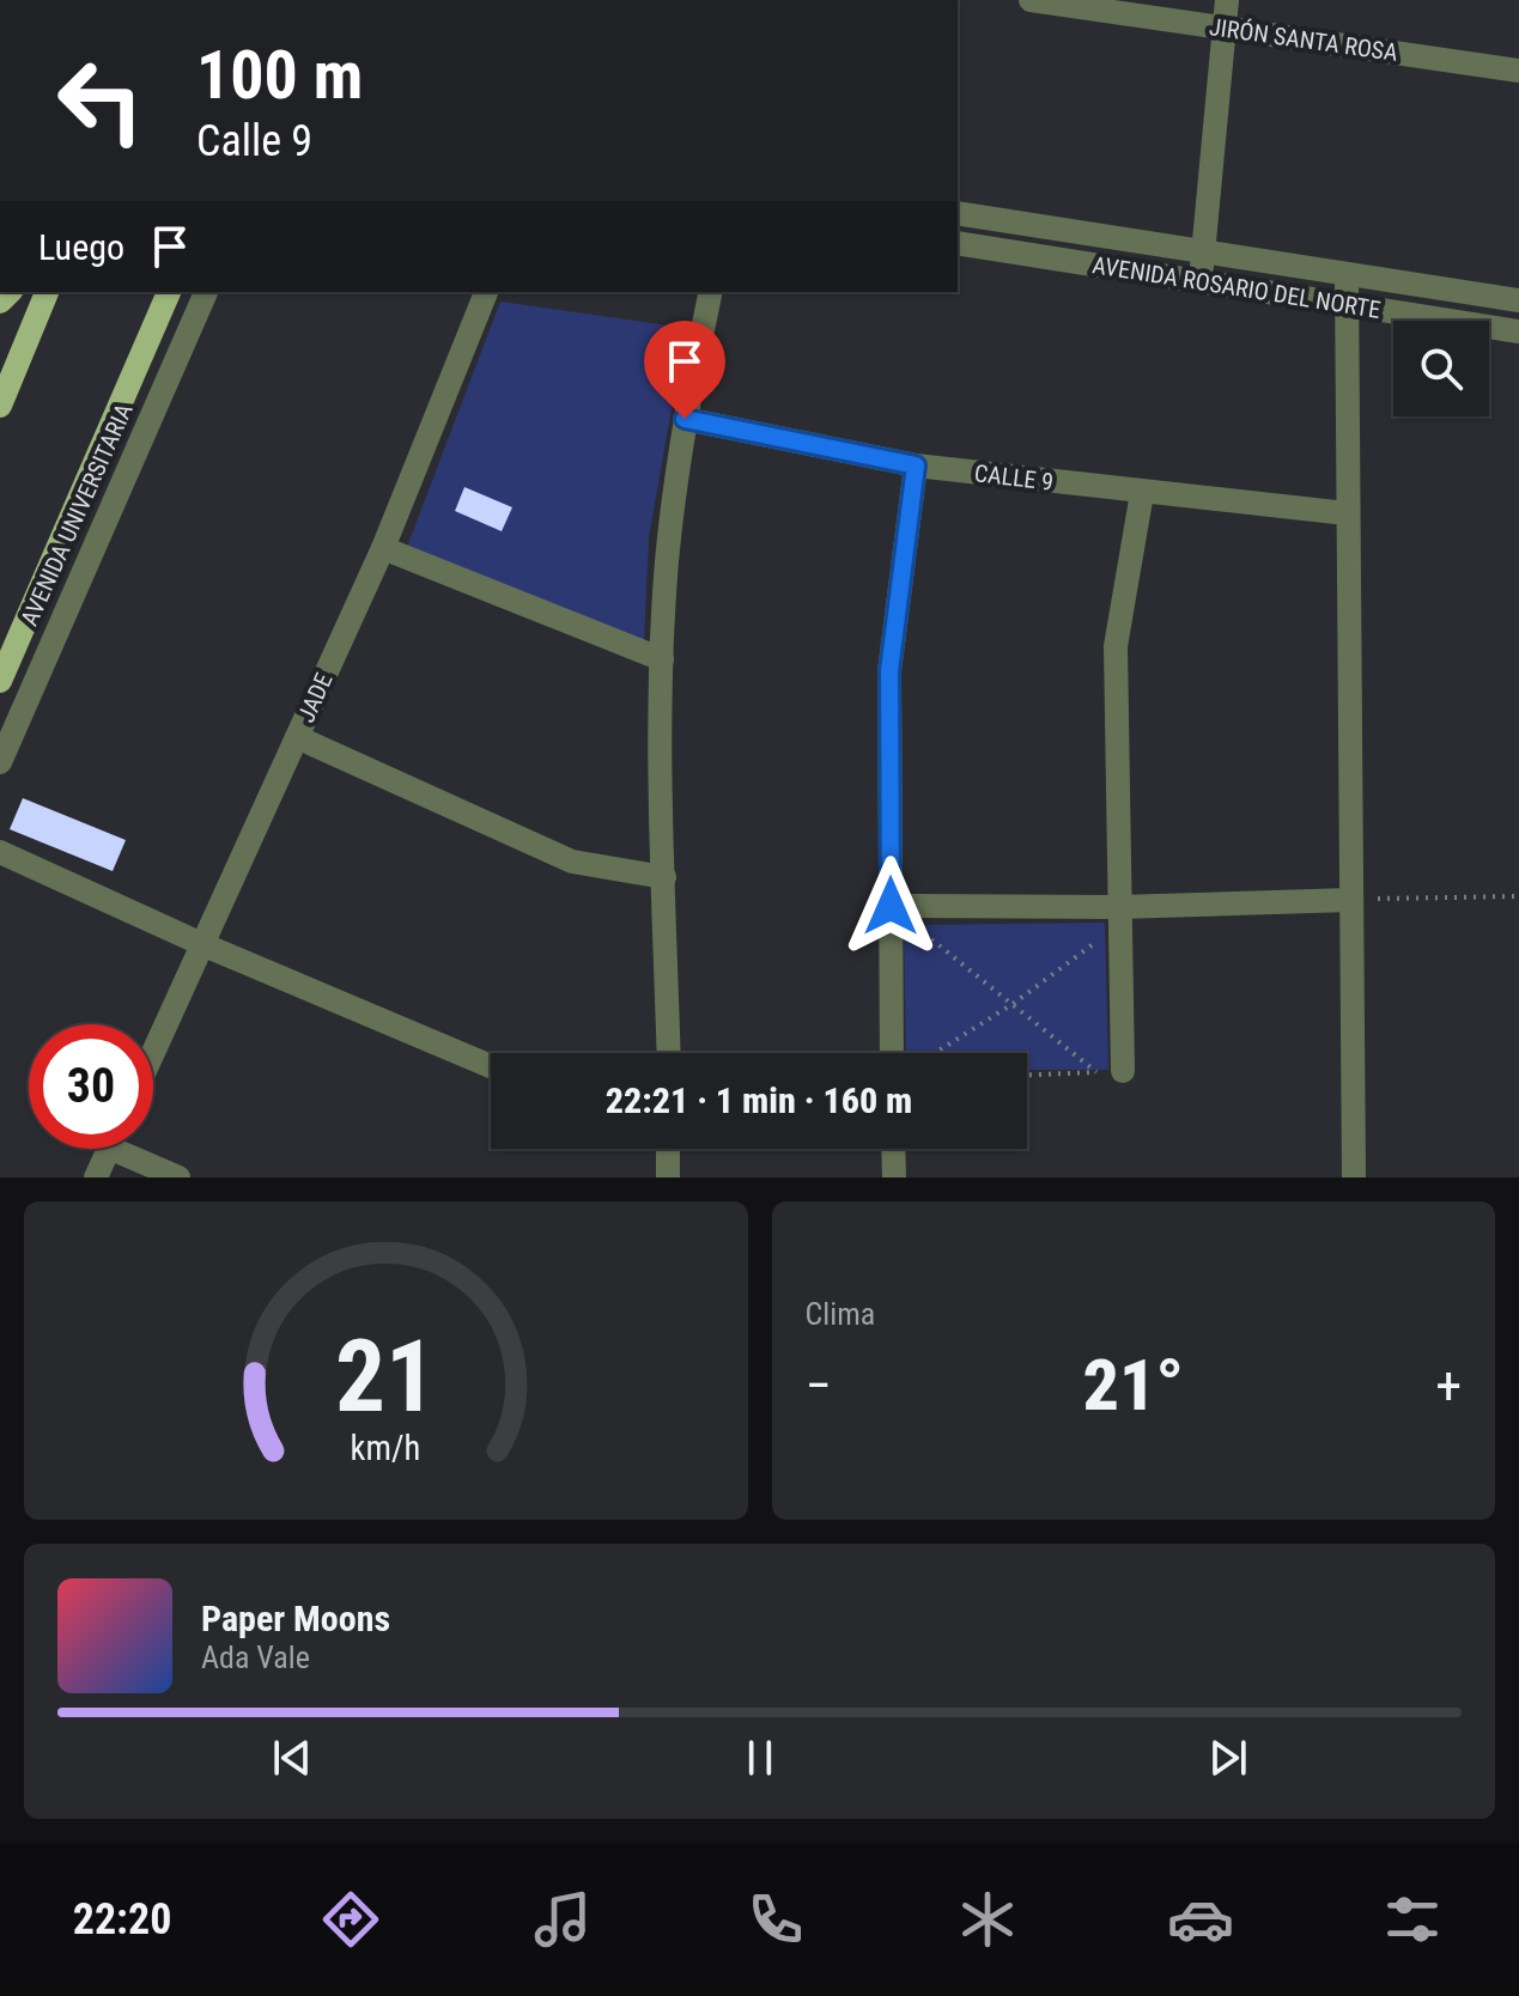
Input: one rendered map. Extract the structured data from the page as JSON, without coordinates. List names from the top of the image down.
{
  "streets": {
    "main road": ["AVENIDA UNIVERSITARIA"],
    "street": [
      "JIRÓN SANTA ROSA",
      "AVENIDA ROSARIO DEL NORTE",
      "CALLE 9",
      "JADE"
    ]
  },
  "page": {
    "turn": ["100 m", "Calle 9"],
    "then": "Luego",
    "limit": "30",
    "trip": "22:21 · 1 min · 160 m",
    "tile": "Clima",
    "heat": ["−", "21°", "+"],
    "song": ["Paper Moons", "Ada Vale"],
    "tabs": "22:20",
    "gauge": ["21", "km/h"]
  }
}
